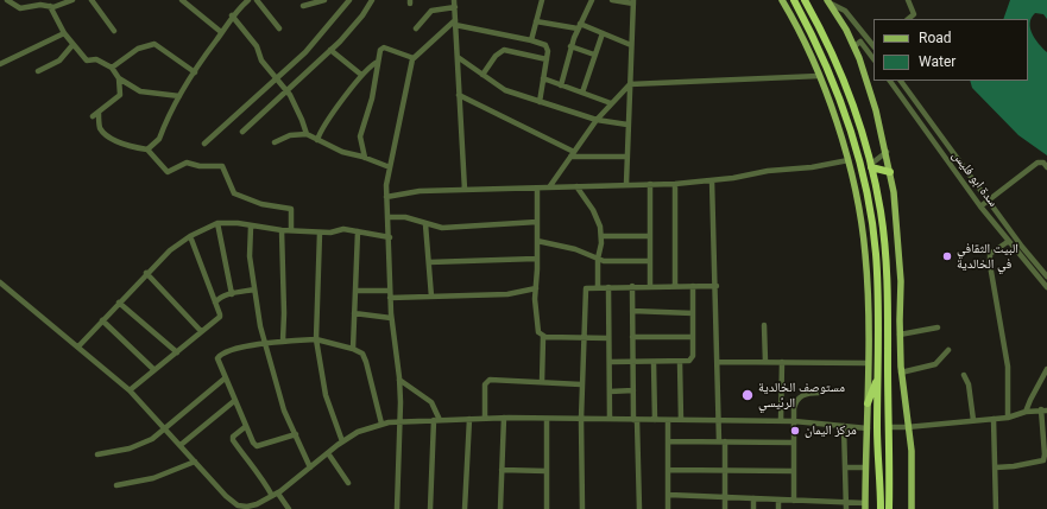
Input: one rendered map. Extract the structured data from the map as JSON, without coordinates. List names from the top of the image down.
{
  "streets": {
    "street": ["سدة ابو فليس"]
  },
  "places": ["البيت الثقافي في الخالدية", "مستوصف الخالدية الرئيسي", "مركز اليمان"],
  "legend": ["Road", "Water"]
}
